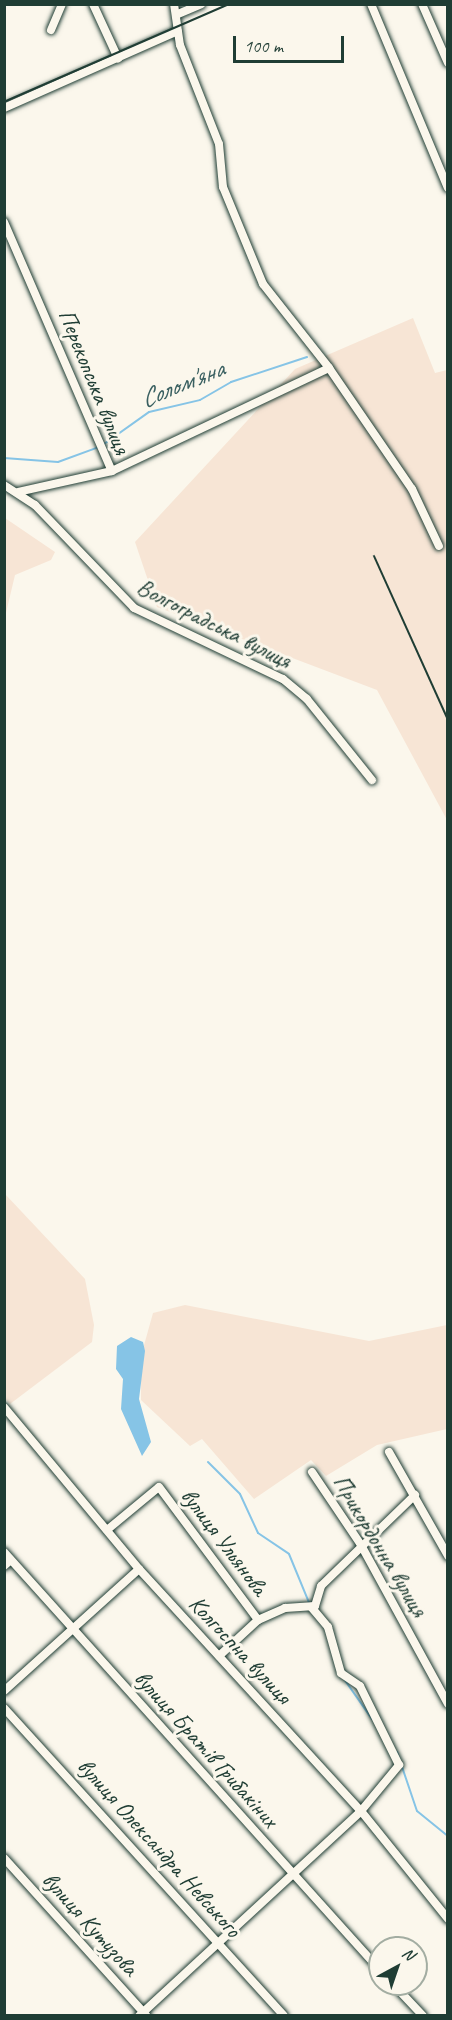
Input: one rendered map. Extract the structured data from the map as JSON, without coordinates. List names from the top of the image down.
{
  "streets": {
    "street": [
      "Перекопська вулиця",
      "Волгоградська вулиця",
      "вулиця Ульянова",
      "Прикордонна вулиця",
      "Колгоспна вулиця",
      "вулиця Братів Грибакіних",
      "вулиця Олександра Невського",
      "вулиця Кутузова"
    ]
  },
  "crossings": [
    ["Перекопська вулиця", "Волгоградська вулиця"],
    ["вулиця Ульянова", "Колгоспна вулиця"]
  ],
  "water": ["Солом'яна"],
  "scale_bar": "100 m",
  "north": "top right"
}
